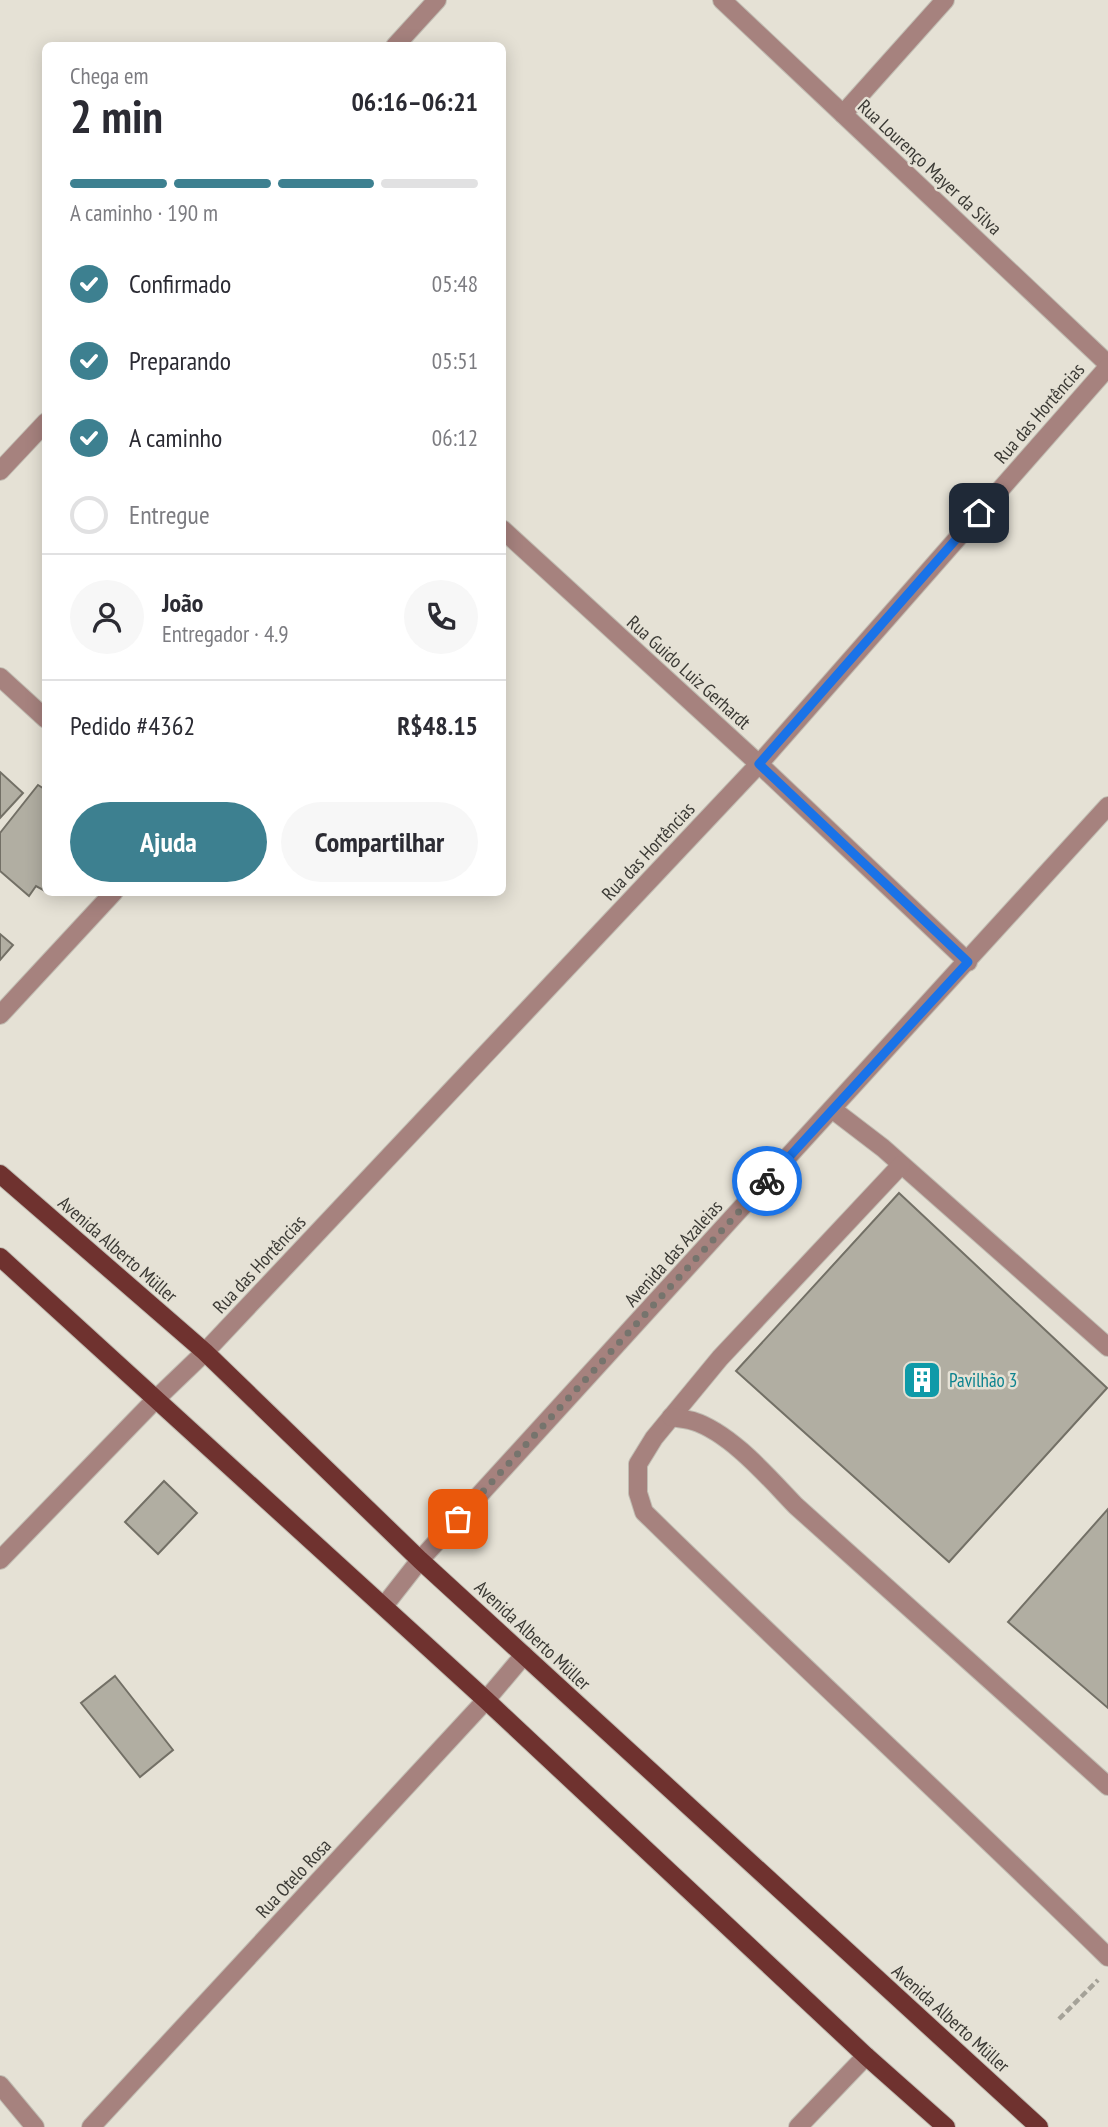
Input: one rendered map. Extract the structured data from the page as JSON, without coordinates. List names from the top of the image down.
{
  "streets": {
    "main road": ["Avenida Alberto Müller"],
    "street": [
      "Rua Lourenço Mayer da Silva",
      "Rua das Hortências",
      "Rua Guido Luiz Gerhardt",
      "Avenida das Azaleias",
      "Rua Otelo Rosa"
    ]
  },
  "crossings": [
    ["Rua Lourenço Mayer da Silva", "Rua das Hortências"],
    ["Rua das Hortências", "Rua Guido Luiz Gerhardt"],
    ["Rua das Hortências", "Avenida Alberto Müller"],
    ["Rua Guido Luiz Gerhardt", "Avenida das Azaleias"],
    ["Avenida Alberto Müller", "Avenida das Azaleias"],
    ["Avenida Alberto Müller", "Rua Otelo Rosa"]
  ],
  "places": {
    "building": ["Pavilhão 3"]
  },
  "page": {
    "heading": ["2 min", "Chega em", "06:16–06:21"],
    "panel": [
      "João",
      "Entregador · 4.9",
      "Pedido #4362",
      "R$48.15"
    ],
    "bar": "A caminho · 190 m",
    "list": [
      ["Confirmado", "05:48"],
      ["Preparando", "05:51"],
      ["A caminho", "06:12"],
      "Entregue"
    ],
    "buttons": ["Ajuda", "Compartilhar"]
  }
}
